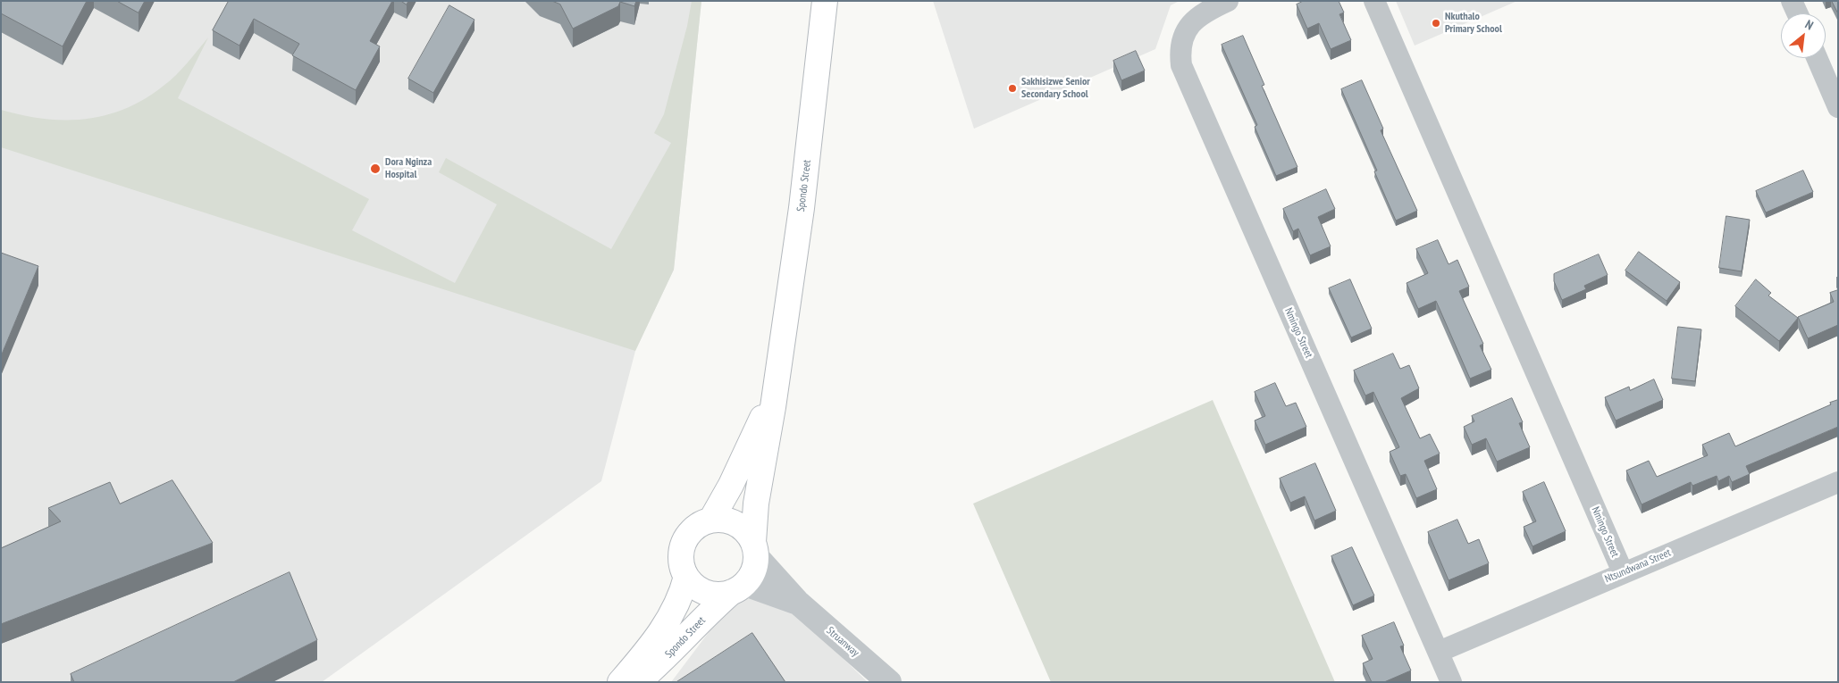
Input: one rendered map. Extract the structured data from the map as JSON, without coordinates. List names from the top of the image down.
{
  "streets": {
    "main road": ["Spondo Street"],
    "street": ["Nmingo Street", "Ntsundwana Street", "Struanway"]
  },
  "crossings": [
    ["Spondo Street", "Struanway"],
    ["Nmingo Street", "Ntsundwana Street"]
  ],
  "places": ["Nkuthalo Primary School", "Sakhisizwe Senior Secondary School", "Dora Nginza Hospital"],
  "north": "top right"
}
